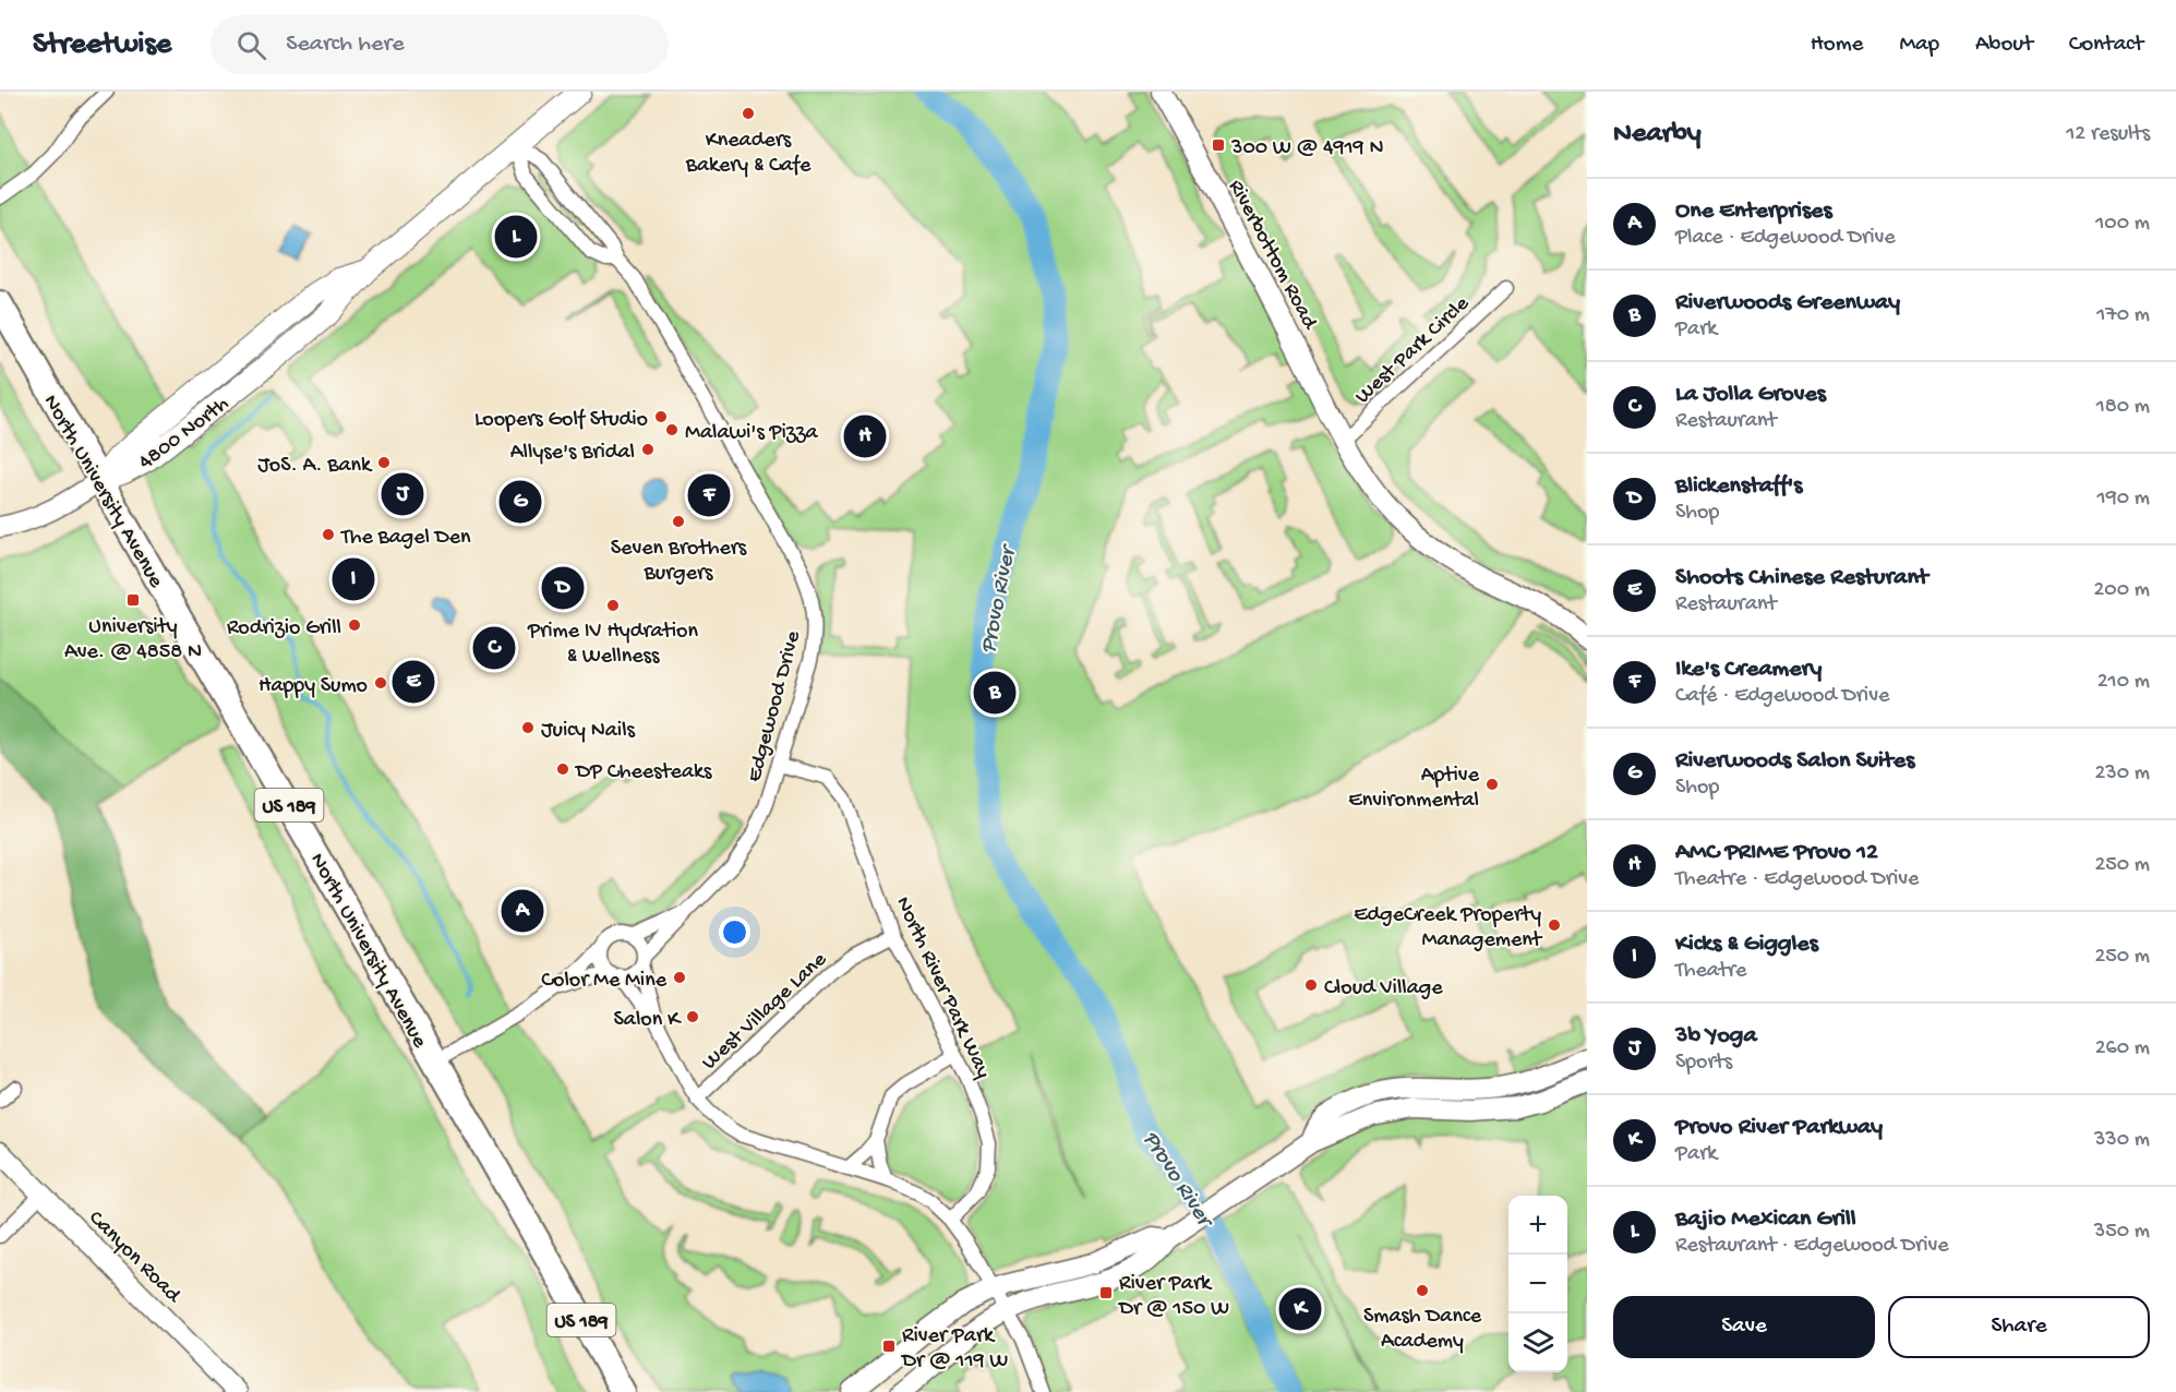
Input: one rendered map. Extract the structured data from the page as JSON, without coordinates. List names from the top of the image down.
{
  "streets": {
    "highway": ["North University Avenue", "US 189"],
    "main road": ["4800 North"],
    "street": [
      "Riverbottom Road",
      "West Park Circle",
      "Edgewood Drive",
      "North River Park Way",
      "West Village Lane",
      "Canyon Road"
    ]
  },
  "crossings": [
    ["Riverbottom Road", "West Park Circle"],
    ["4800 North", "North University Avenue"],
    ["4800 North", "Edgewood Drive"],
    ["Edgewood Drive", "North River Park Way"],
    ["North River Park Way", "West Village Lane"]
  ],
  "water": ["Provo River"],
  "places": {
    "other": [
      "Kneaders Bakery & Cafe",
      "Loopers Golf Studio",
      "Malawi's Pizza",
      "Allyse's Bridal",
      "JoS. A. Bank",
      "Seven Brothers Burgers",
      "The Bagel Den",
      "Prime IV Hydration & Wellness",
      "Rodrizio Grill",
      "Happy Sumo",
      "Juicy Nails",
      "DP Cheesteaks",
      "Aptive Environmental",
      "EdgeCreek Property Management",
      "Color Me Mine",
      "Cloud Village",
      "Salon K",
      "Smash Dance Academy"
    ],
    "transit": [
      "300 W @ 4919 N",
      "University Ave. @ 4858 N",
      "River Park Dr @ 150 W",
      "River Park Dr @ 119 W"
    ]
  },
  "page": {
    "header": "Streetwise",
    "search": "Search here",
    "nav": [
      "Home",
      "Map",
      "About",
      "Contact"
    ],
    "heading": ["Nearby", "12 results"],
    "list": [
      {
        "mark": "A",
        "name": "One Enterprises",
        "note": "Place · Edgewood Drive",
        "value": "100 m"
      },
      {
        "mark": "B",
        "name": "Riverwoods Greenway",
        "note": "Park",
        "value": "170 m"
      },
      {
        "mark": "C",
        "name": "La Jolla Groves",
        "note": "Restaurant",
        "value": "180 m"
      },
      {
        "mark": "D",
        "name": "Blickenstaff's",
        "note": "Shop",
        "value": "190 m"
      },
      {
        "mark": "E",
        "name": "Shoots Chinese Resturant",
        "note": "Restaurant",
        "value": "200 m"
      },
      {
        "mark": "F",
        "name": "Ike's Creamery",
        "note": "Café · Edgewood Drive",
        "value": "210 m"
      },
      {
        "mark": "G",
        "name": "Riverwoods Salon Suites",
        "note": "Shop",
        "value": "230 m"
      },
      {
        "mark": "H",
        "name": "AMC PRIME Provo 12",
        "note": "Theatre · Edgewood Drive",
        "value": "250 m"
      },
      {
        "mark": "I",
        "name": "Kicks & Giggles",
        "note": "Theatre",
        "value": "250 m"
      },
      {
        "mark": "J",
        "name": "3b Yoga",
        "note": "Sports",
        "value": "260 m"
      },
      {
        "mark": "K",
        "name": "Provo River Parkway",
        "note": "Park",
        "value": "330 m"
      },
      {
        "mark": "L",
        "name": "Bajio Mexican Grill",
        "note": "Restaurant · Edgewood Drive",
        "value": "350 m"
      }
    ],
    "pins": [
      "L",
      "H",
      "J",
      "F",
      "G",
      "I",
      "D",
      "C",
      "E",
      "B",
      "A",
      "K"
    ],
    "map_buttons": ["+", "−"],
    "buttons": ["Save", "Share"]
  }
}
